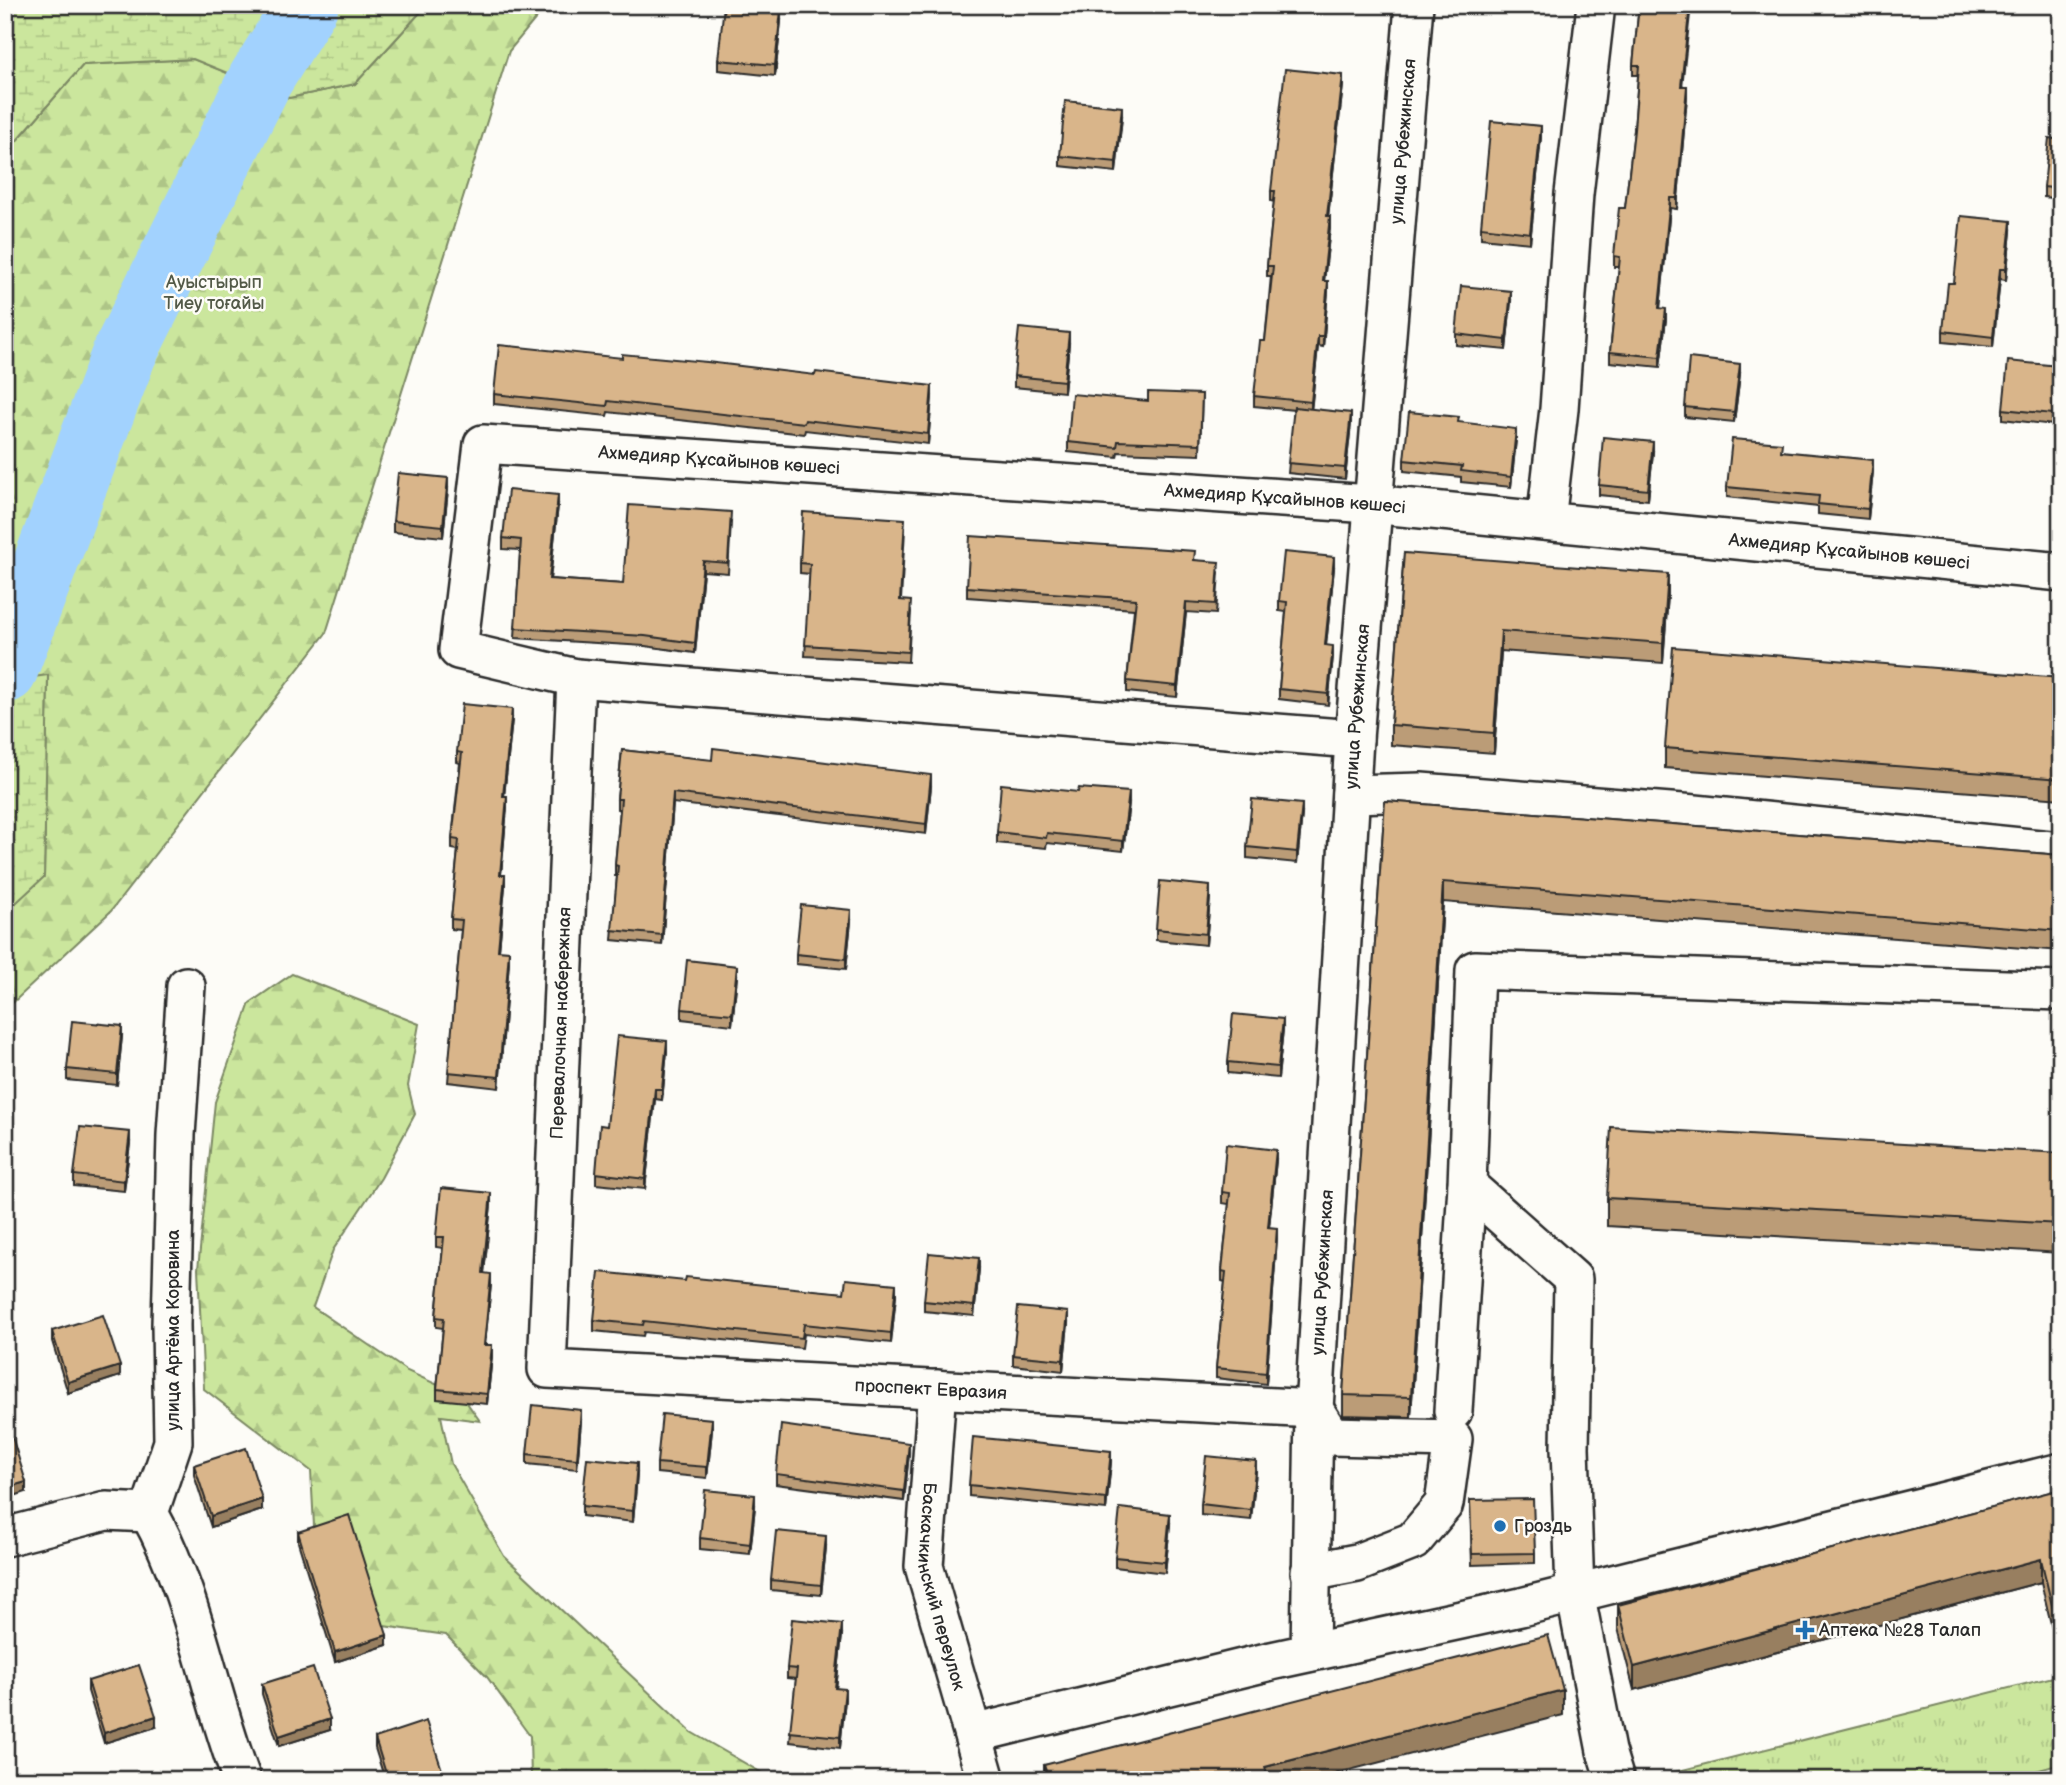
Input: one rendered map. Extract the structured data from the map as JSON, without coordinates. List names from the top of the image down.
{
  "streets": {
    "street": [
      "улица Рубежинская",
      "Ахмедияр Құсайынов көшесі",
      "Перевалочная набережная",
      "улица Артёма Коровина",
      "проспект Евразия",
      "Баскачкинский переулок"
    ]
  },
  "crossings": [
    ["улица Рубежинская", "Ахмедияр Құсайынов көшесі"],
    ["улица Рубежинская", "проспект Евразия"],
    ["Ахмедияр Құсайынов көшесі", "Перевалочная набережная"],
    ["Перевалочная набережная", "проспект Евразия"],
    ["проспект Евразия", "Баскачкинский переулок"]
  ],
  "parks": ["Ауыстырып Тиеу тоғайы"],
  "places": {
    "other": ["Гроздь"],
    "health": ["Аптека №28 Талап"]
  }
}
